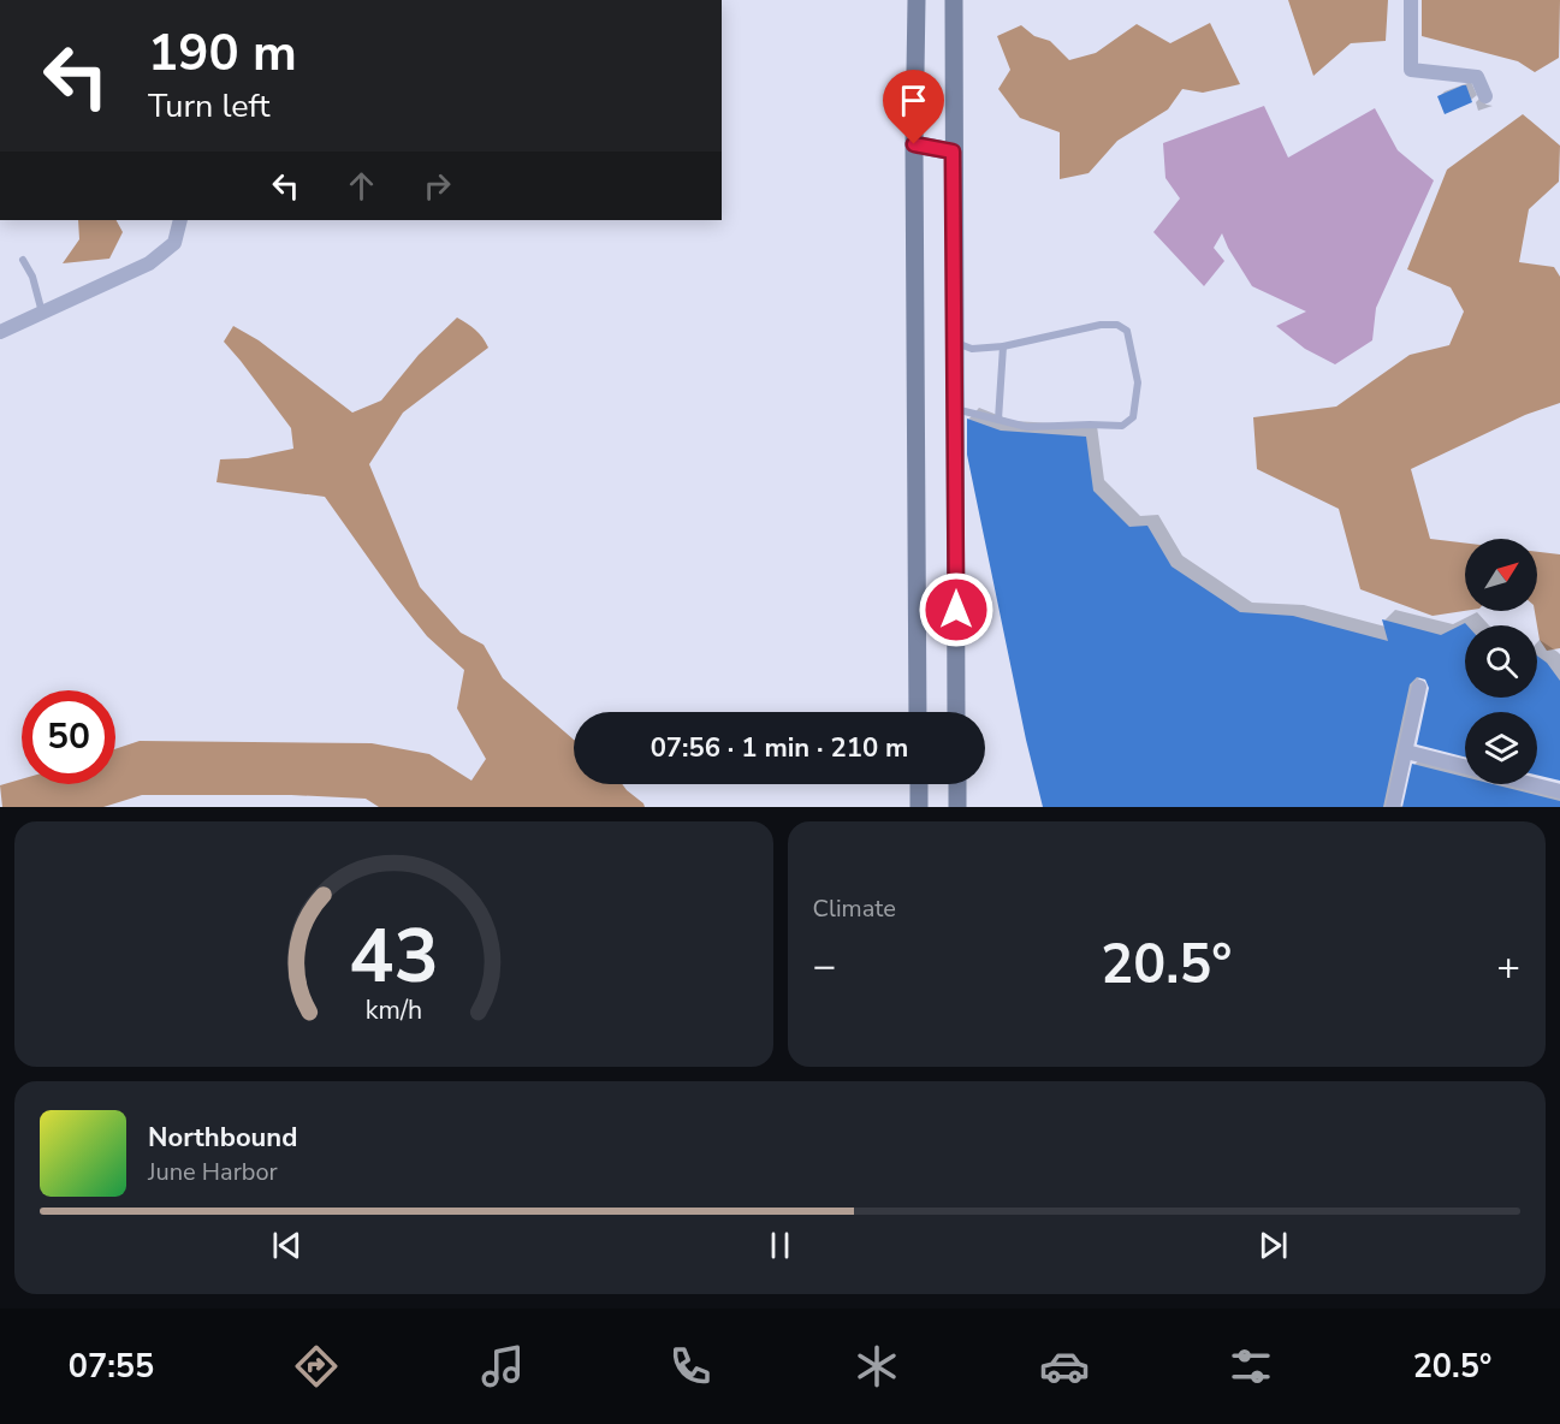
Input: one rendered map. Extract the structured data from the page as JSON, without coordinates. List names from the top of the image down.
{
  "north": "top right",
  "page": {
    "turn": ["190 m", "Turn left"],
    "limit": "50",
    "trip": "07:56 · 1 min · 210 m",
    "tile": "Climate",
    "heat": ["−", "20.5°", "+"],
    "song": ["Northbound", "June Harbor"],
    "tabs": ["07:55", "20.5°"],
    "gauge": ["43", "km/h"]
  }
}
